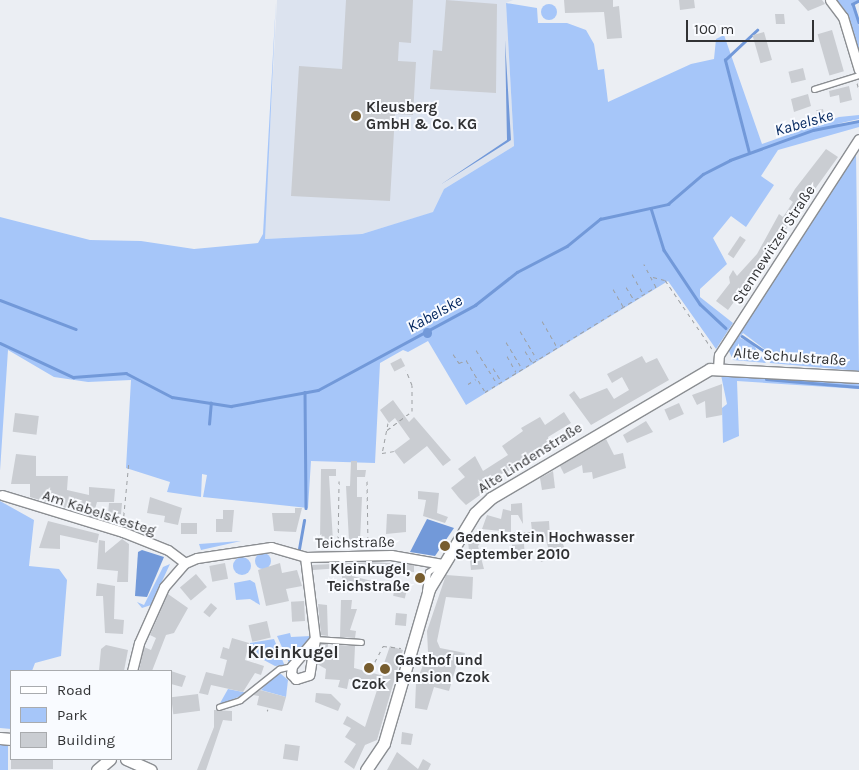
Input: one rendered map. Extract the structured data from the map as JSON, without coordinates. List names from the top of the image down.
{
  "streets": {
    "street": [
      "Stennewitzer Straße",
      "Alte Schulstraße",
      "Alte Lindenstraße",
      "Am Kabelskesteg",
      "Teichstraße"
    ]
  },
  "crossings": [
    ["Stennewitzer Straße", "Alte Schulstraße"],
    ["Stennewitzer Straße", "Alte Lindenstraße"],
    ["Alte Schulstraße", "Alte Lindenstraße"],
    ["Alte Lindenstraße", "Teichstraße"],
    ["Am Kabelskesteg", "Teichstraße"]
  ],
  "districts": ["Kleinkugel"],
  "water": ["Kabelske"],
  "places": [
    "Kleusberg GmbH & Co. KG",
    "Gedenkstein Hochwasser September 2010",
    "Kleinkugel, Teichstraße",
    "Czok",
    "Gasthof und Pension Czok"
  ],
  "legend": ["Road", "Park", "Building"],
  "scale_bar": "100 m"
}
